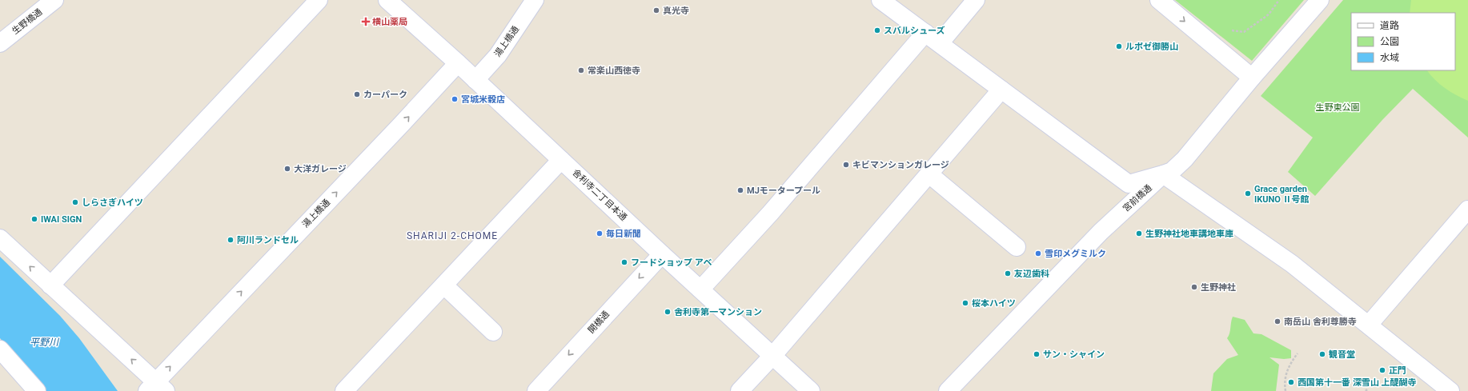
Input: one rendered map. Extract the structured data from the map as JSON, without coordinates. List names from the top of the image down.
{
  "streets": {
    "street": [
      "生野橋通",
      "湯上橋通",
      "舎利寺二丁目本通",
      "宮前橋通",
      "開橋通"
    ]
  },
  "crossings": [
    ["湯上橋通", "舎利寺二丁目本通"],
    ["舎利寺二丁目本通", "開橋通"]
  ],
  "districts": ["SHARIJI 2-CHOME"],
  "water": ["平野川"],
  "parks": ["生野東公園"],
  "places": {
    "other": [
      "真光寺",
      "スバルシューズ",
      "ルポゼ御勝山",
      "常楽山西徳寺",
      "カーパーク",
      "宮城米穀店",
      "キビマンションガレージ",
      "大洋ガレージ",
      "MJモータープール",
      "Grace garden IKUNO Ⅱ号館",
      "しらさぎハイツ",
      "IWAI SIGN",
      "毎日新聞",
      "生野神社地車講地車庫",
      "阿川ランドセル",
      "雪印メグミルク",
      "フードショップ アベ",
      "友辺歯科",
      "生野神社",
      "桜本ハイツ",
      "舎利寺第一マンション",
      "南岳山 舎利尊勝寺",
      "サン・シャイン",
      "観音堂",
      "正門",
      "西国第十一番 深雪山 上醍醐寺"
    ],
    "health": ["横山薬局"]
  },
  "legend": ["道路", "公園", "水域"]
}
